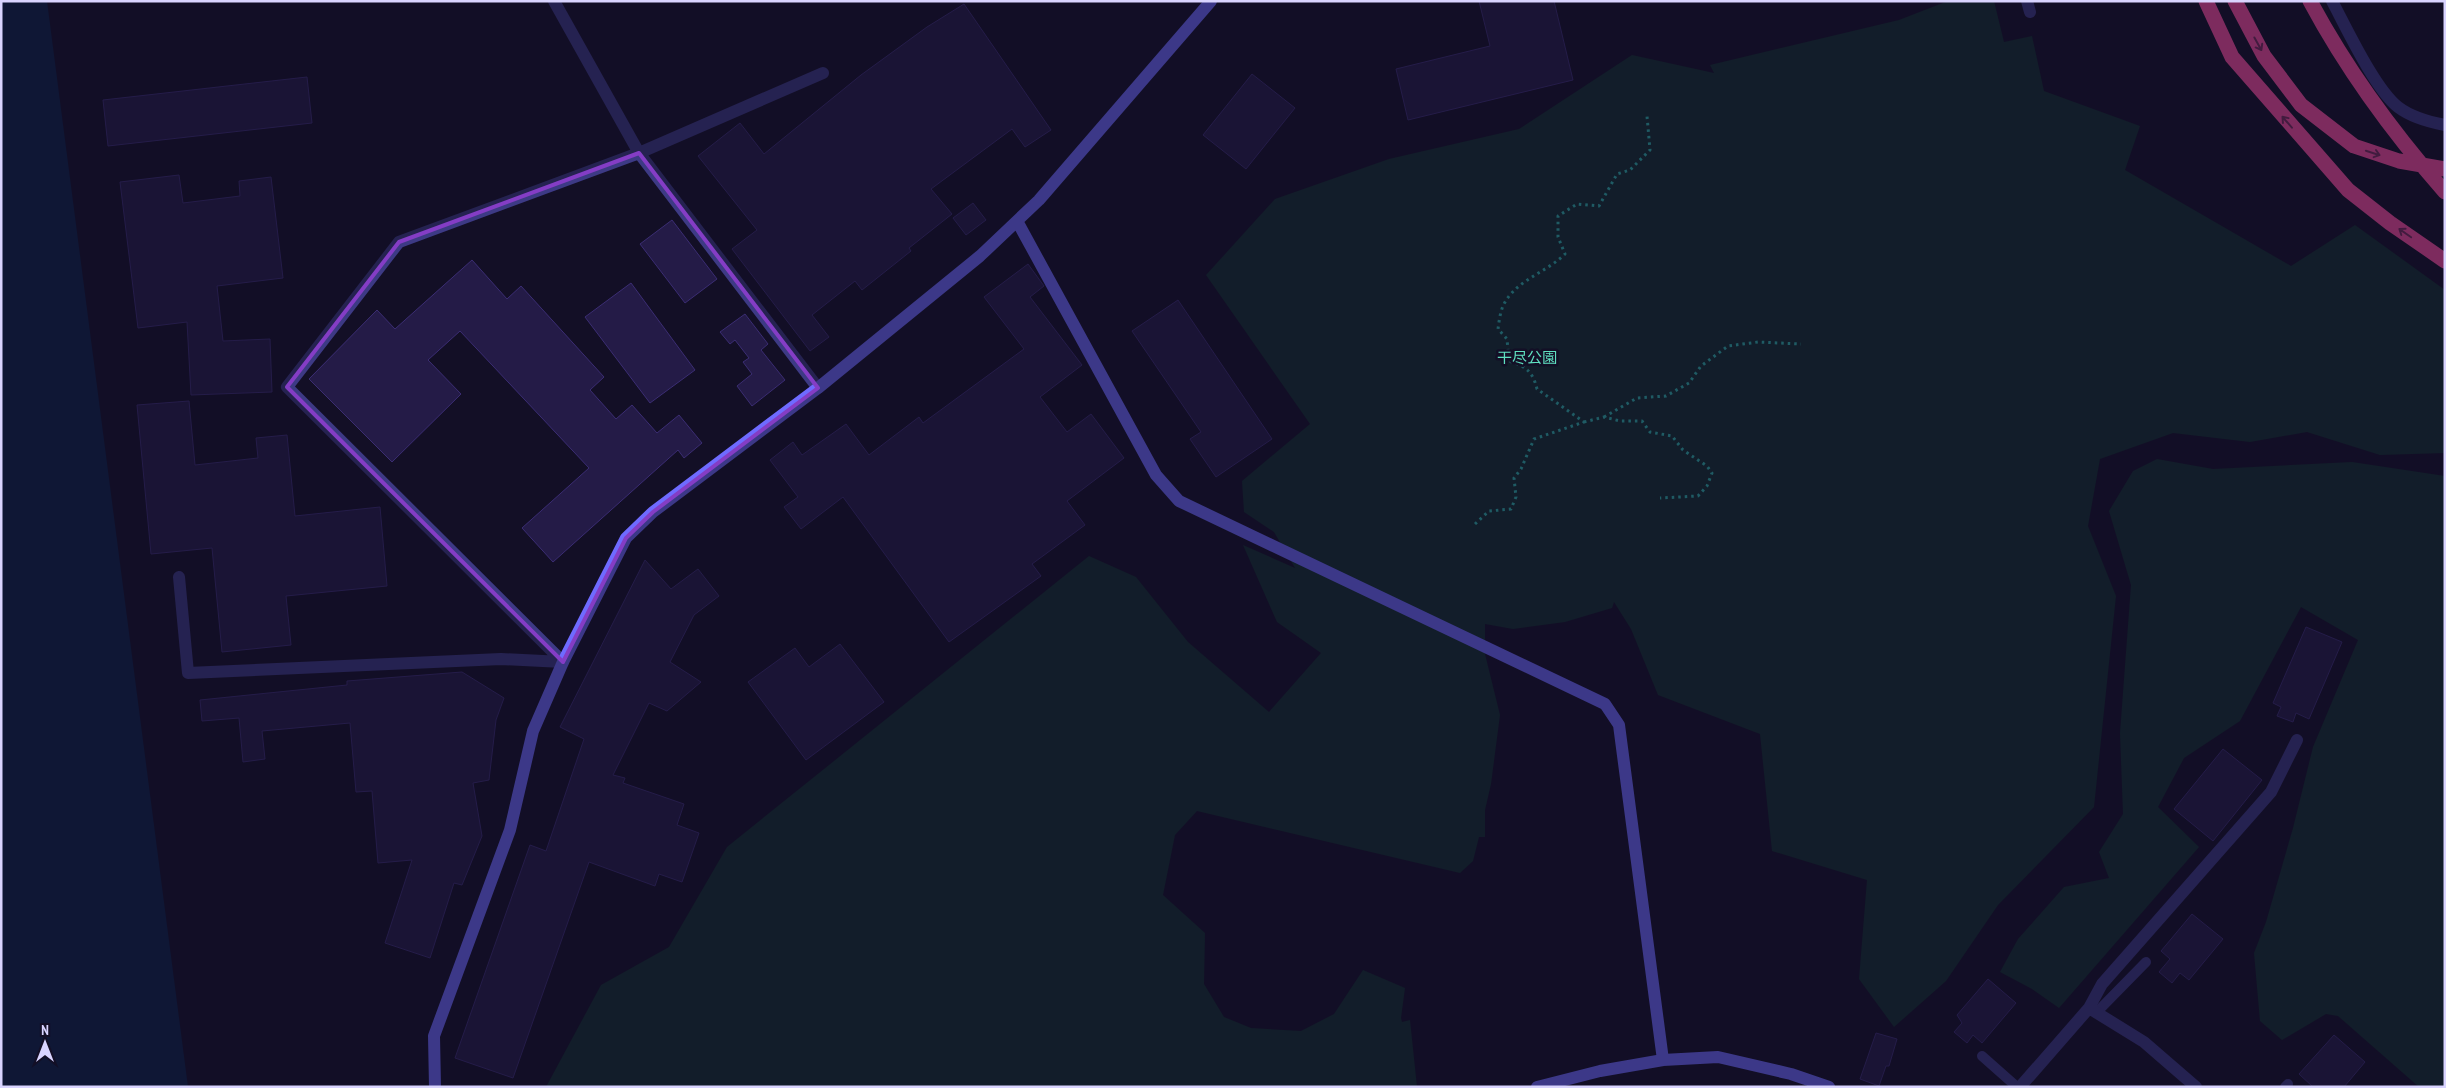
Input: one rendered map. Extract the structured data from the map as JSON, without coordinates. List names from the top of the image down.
{
  "parks": ["干尽公園"],
  "north": "top"
}
